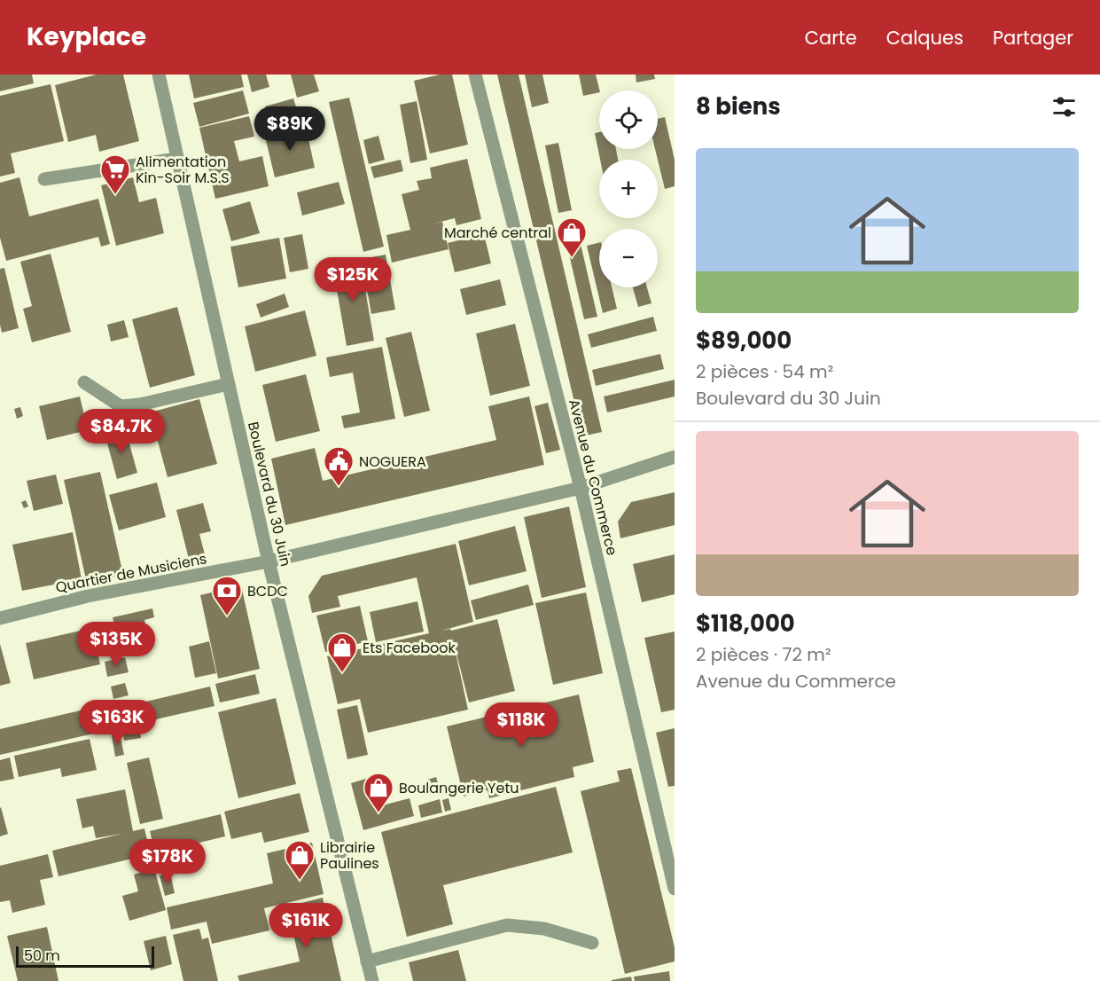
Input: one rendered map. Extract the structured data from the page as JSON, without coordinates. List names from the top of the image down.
{
  "streets": {
    "street": ["Avenue du Commerce", "Boulevard du 30 Juin", "Quartier de Musiciens"]
  },
  "crossings": [
    ["Avenue du Commerce", "Quartier de Musiciens"],
    ["Boulevard du 30 Juin", "Quartier de Musiciens"]
  ],
  "places": {
    "supermarket": ["Alimentation Kin-Soir M.S.S"],
    "shop": [
      "Marché central",
      "Ets Facebook",
      "Boulangerie Yetu",
      "Librairie Paulines"
    ],
    "public building": ["NOGUERA"],
    "bank": ["BCDC"]
  },
  "scale_bar": "50 m",
  "page": {
    "header": "Keyplace",
    "nav": ["Carte", "Calques", "Partager"],
    "heading": "8 biens",
    "map_buttons": ["+", "−"],
    "price": [
      "$89K",
      "$125K",
      "$84.7K",
      "$135K",
      "$163K",
      "$118K",
      "$178K",
      "$161K"
    ],
    "list": [
      {
        "name": "$89,000",
        "note": "2 pièces · 54 m² · Boulevard du 30 Juin"
      },
      {
        "name": "$118,000",
        "note": "2 pièces · 72 m² · Avenue du Commerce"
      }
    ],
    "scale": "50 m"
  }
}
